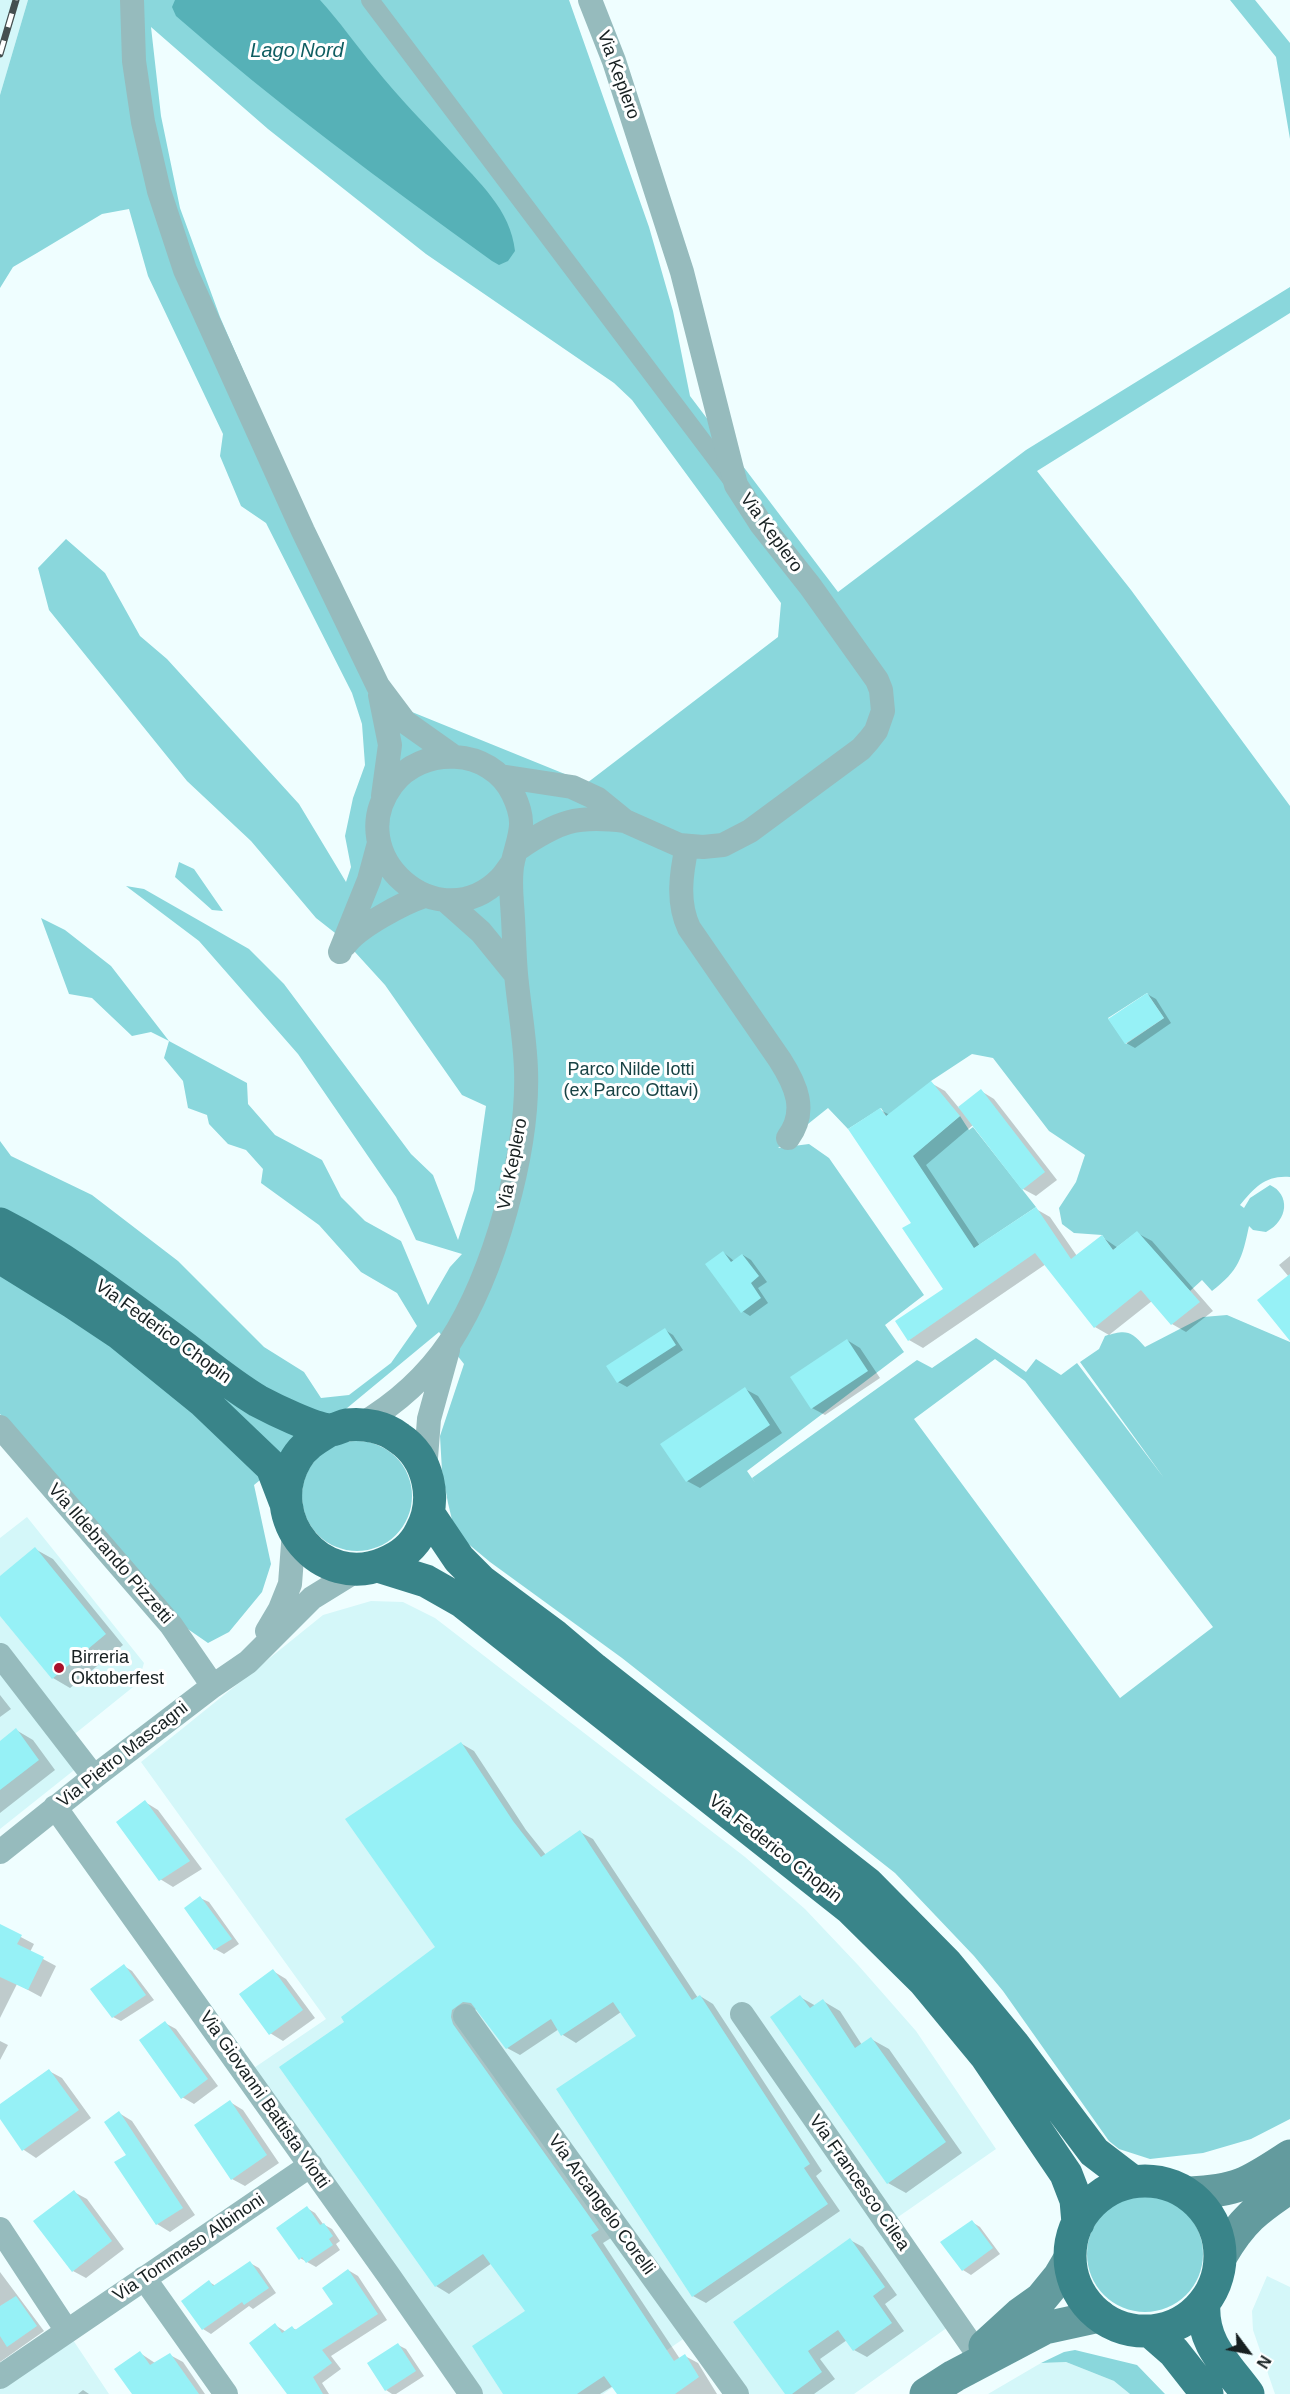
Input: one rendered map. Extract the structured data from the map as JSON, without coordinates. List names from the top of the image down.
{
  "streets": {
    "main road": ["Via Federico Chopin"],
    "street": [
      "Via Keplero",
      "Via Ildebrando Pizzetti",
      "Via Pietro Mascagni",
      "Via Giovanni Battista Viotti",
      "Via Francesco Cilea",
      "Via Arcangelo Corelli",
      "Via Tommaso Albinoni"
    ]
  },
  "crossings": [
    ["Via Federico Chopin", "Via Pietro Mascagni"],
    ["Via Ildebrando Pizzetti", "Via Pietro Mascagni"],
    ["Via Pietro Mascagni", "Via Giovanni Battista Viotti"],
    ["Via Giovanni Battista Viotti", "Via Tommaso Albinoni"]
  ],
  "water": ["Lago Nord"],
  "parks": ["Parco Nilde Iotti (ex Parco Ottavi)"],
  "places": ["Birreria Oktoberfest"],
  "north": "bottom right"
}
